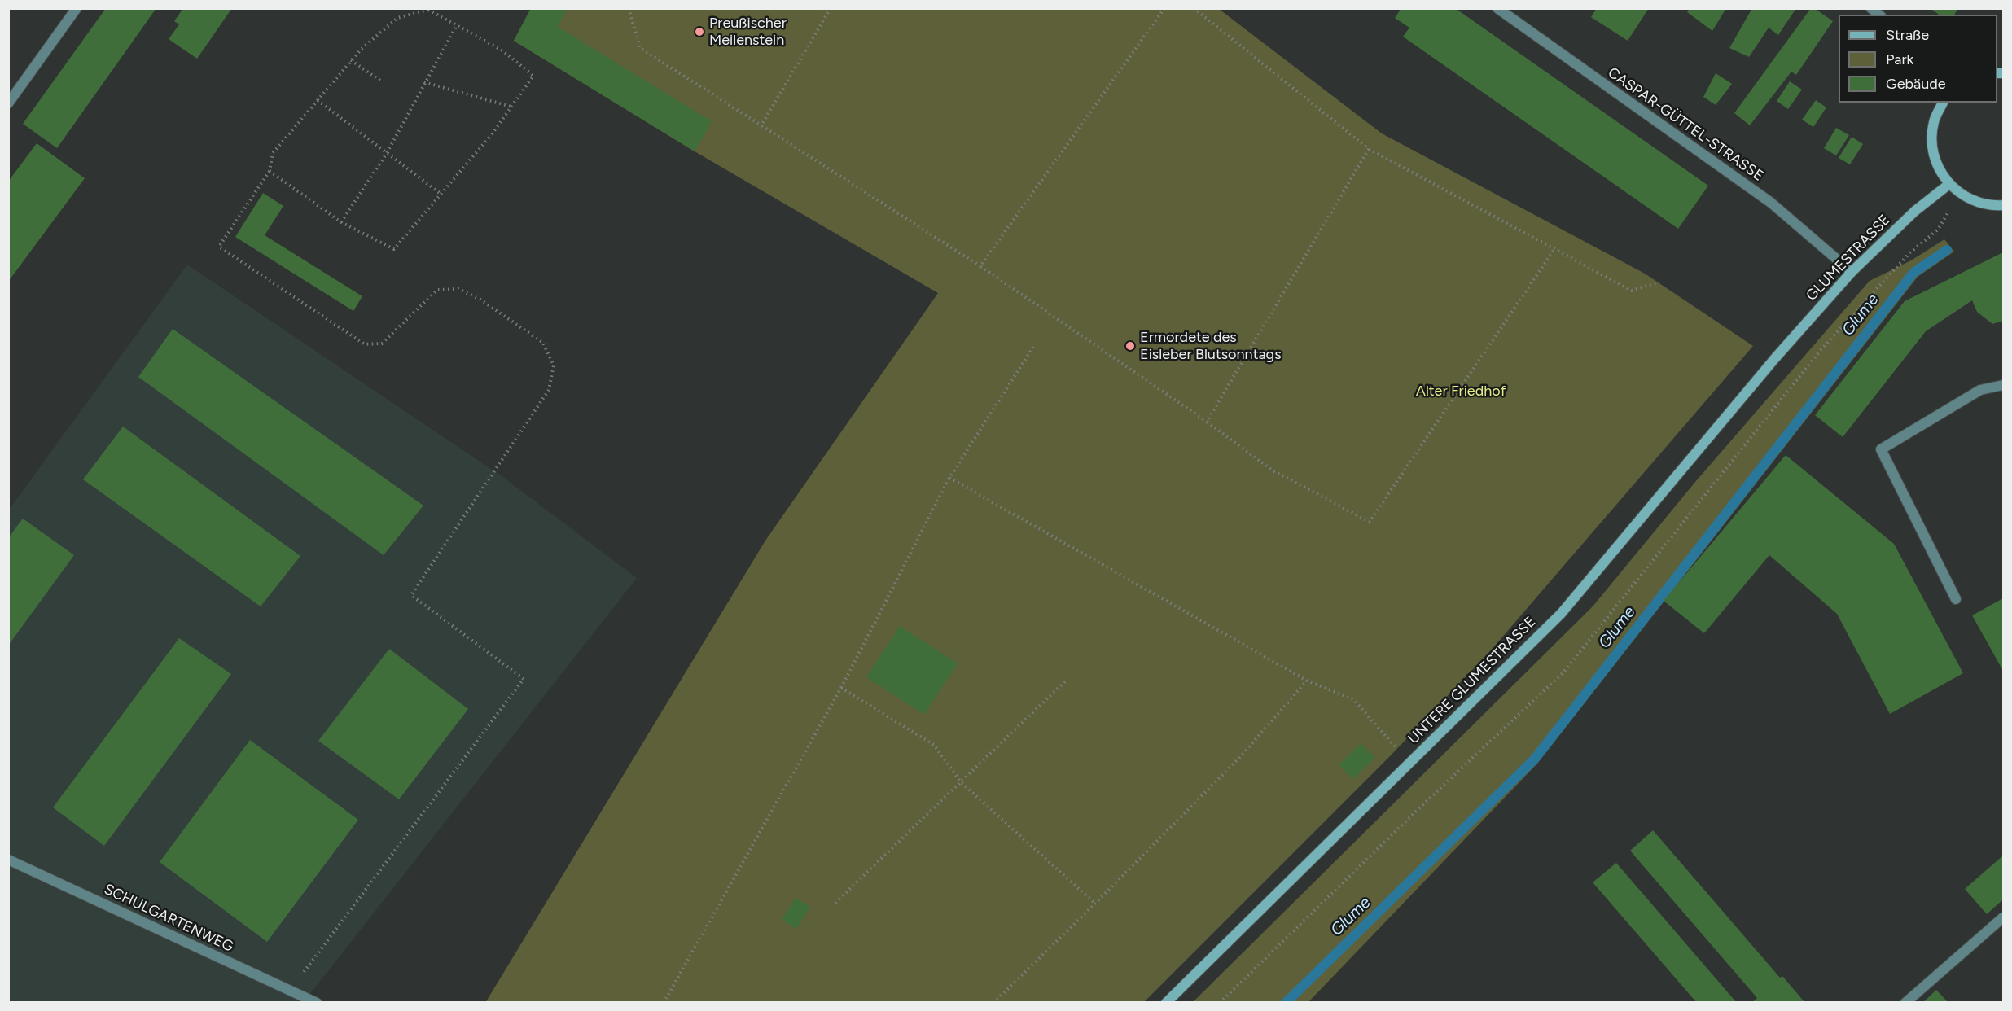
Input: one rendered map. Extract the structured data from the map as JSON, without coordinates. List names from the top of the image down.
{
  "streets": {
    "street": [
      "CASPAR-GÜTTEL-STRASSE",
      "GLUMESTRASSE",
      "UNTERE GLUMESTRASSE",
      "SCHULGARTENWEG"
    ]
  },
  "crossings": [
    ["CASPAR-GÜTTEL-STRASSE", "GLUMESTRASSE"],
    ["GLUMESTRASSE", "UNTERE GLUMESTRASSE"]
  ],
  "water": ["Glume"],
  "parks": ["Alter Friedhof"],
  "places": ["Preußischer Meilenstein", "Ermordete des Eisleber Blutsonntags"],
  "legend": ["Straße", "Park", "Gebäude"]
}
